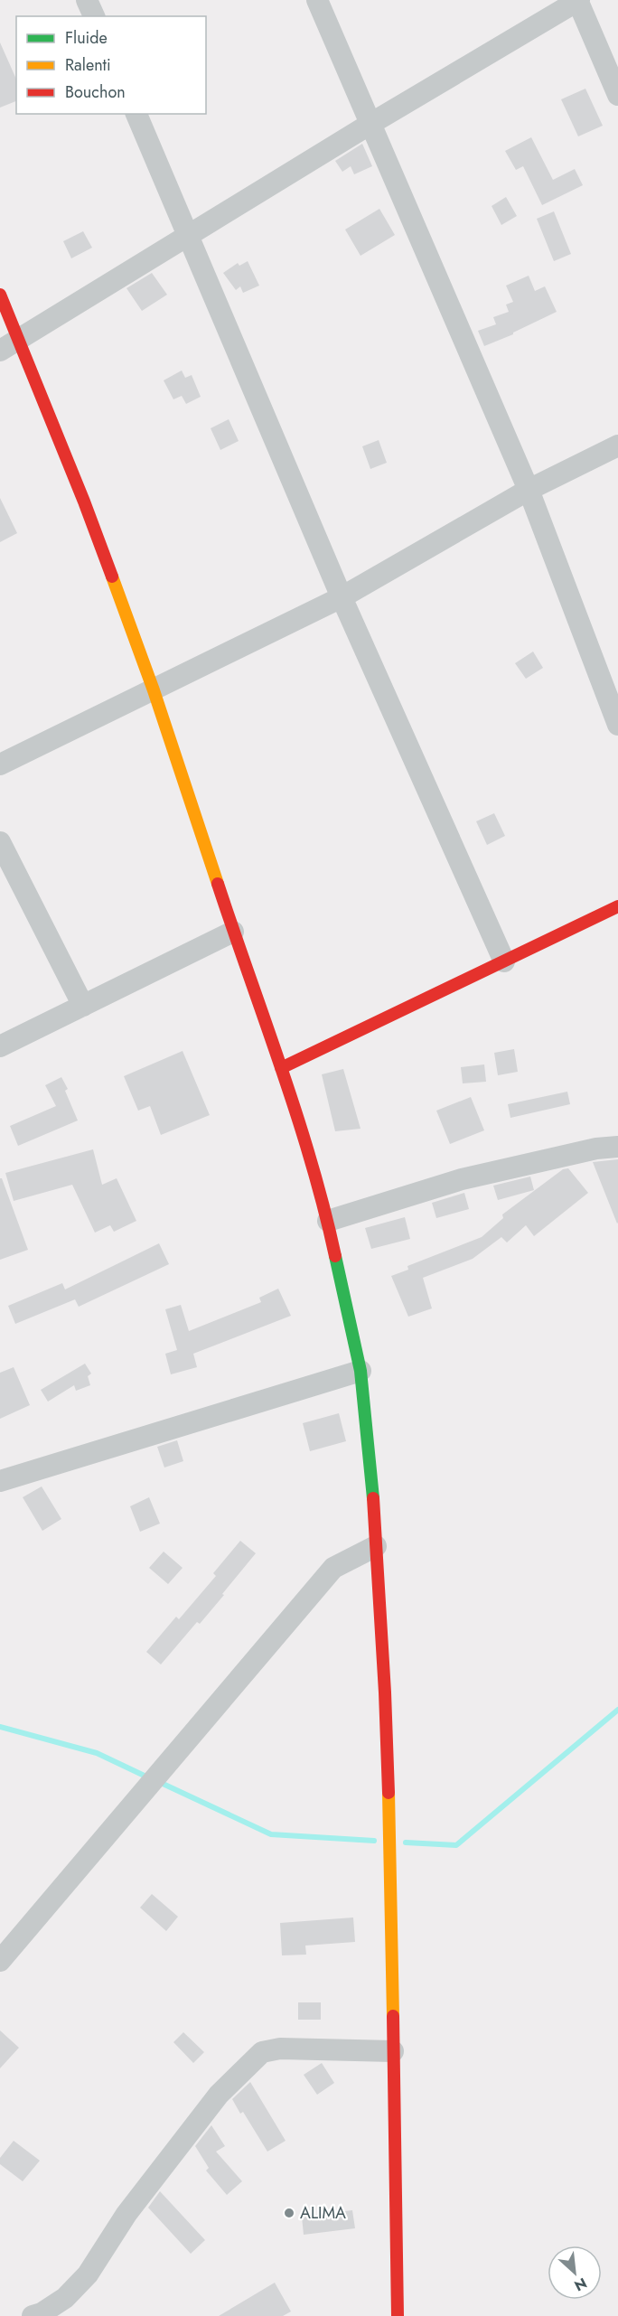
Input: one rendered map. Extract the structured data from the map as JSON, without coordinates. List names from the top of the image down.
{
  "places": ["ALIMA"],
  "legend": ["Fluide", "Ralenti", "Bouchon"],
  "north": "bottom right"
}
